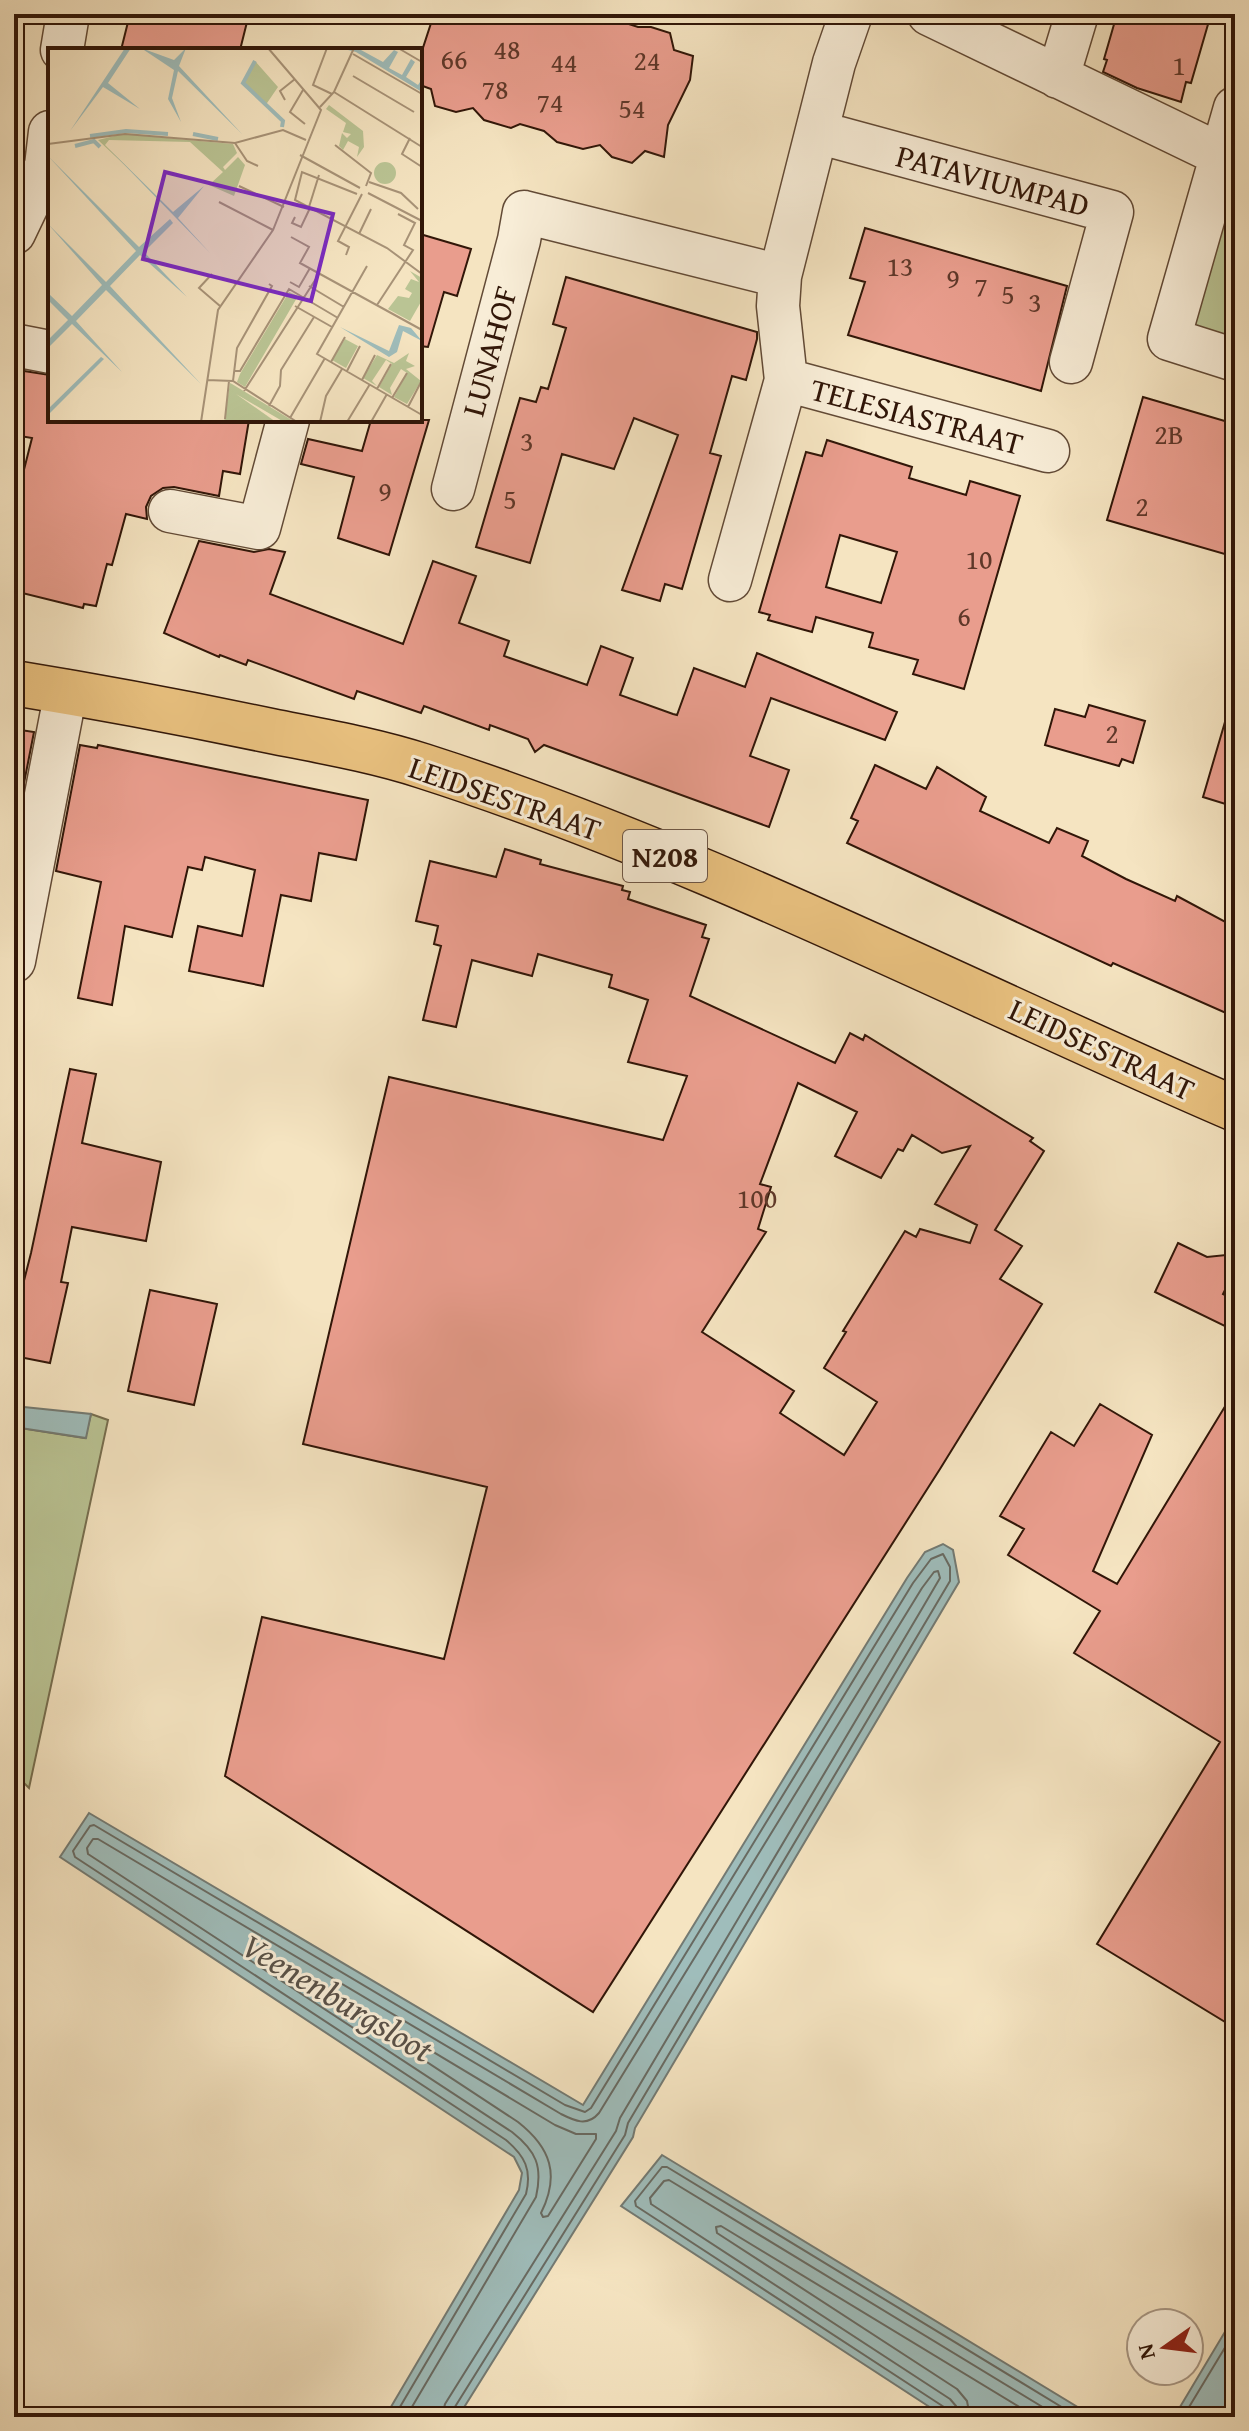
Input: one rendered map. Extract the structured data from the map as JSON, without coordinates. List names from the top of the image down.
{
  "streets": {
    "main road": ["LEIDSESTRAAT", "N208"],
    "street": ["PATAVIUMPAD", "LUNAHOF", "TELESIASTRAAT"]
  },
  "crossings": [
    ["PATAVIUMPAD", "TELESIASTRAAT"],
    ["LUNAHOF", "TELESIASTRAAT"]
  ],
  "water": ["Veenenburgsloot"],
  "house_numbers": [
    "48",
    "66",
    "24",
    "44",
    "1",
    "78",
    "74",
    "54",
    "13",
    "9",
    "7",
    "5",
    "3",
    "2B",
    "3",
    "9",
    "5",
    "2",
    "10",
    "6",
    "2",
    "100"
  ],
  "north": "left"
}
